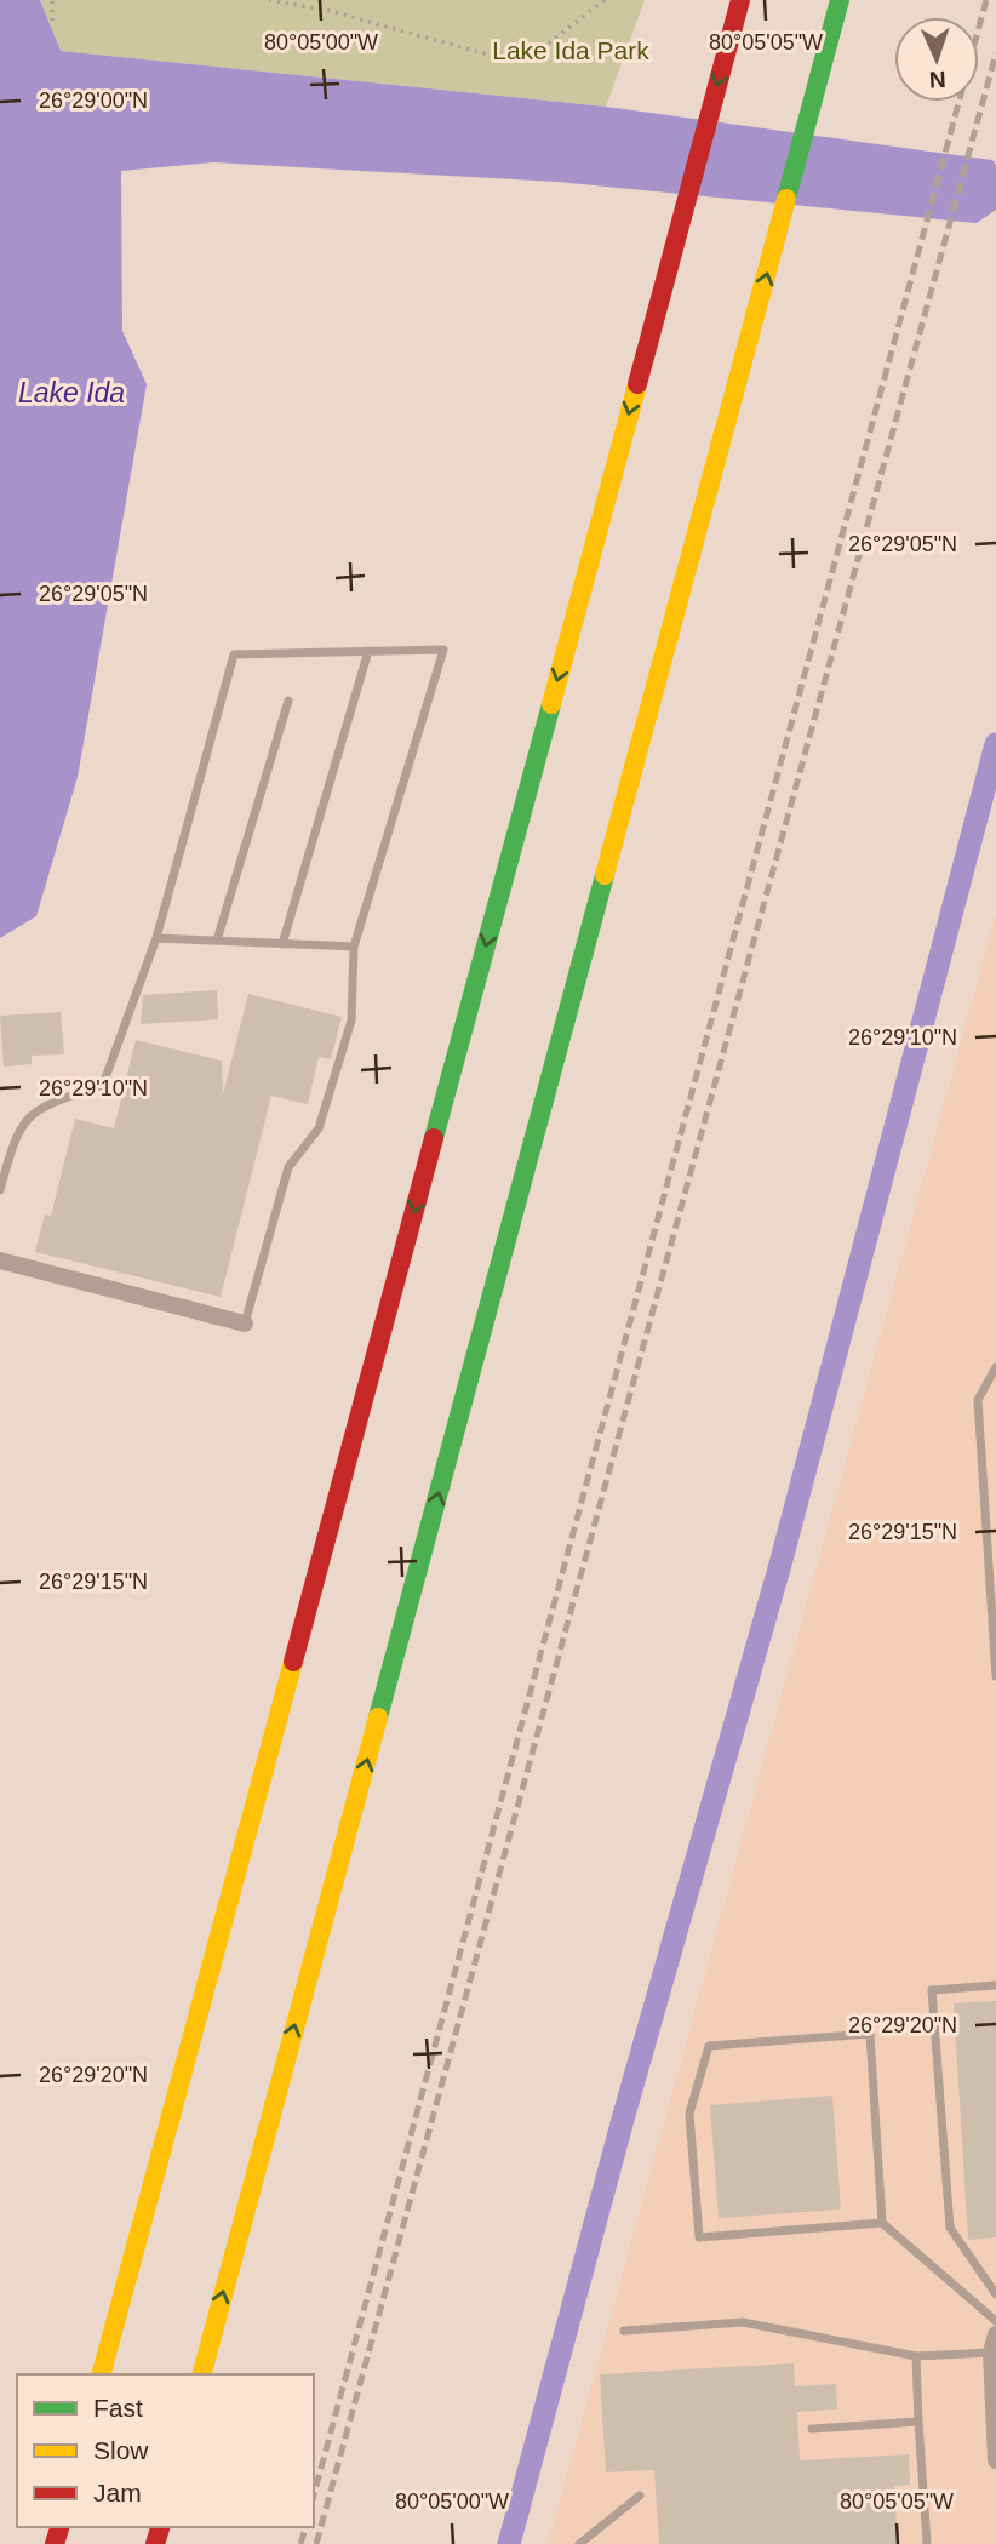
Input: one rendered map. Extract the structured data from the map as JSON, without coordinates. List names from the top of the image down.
{
  "water": ["Lake Ida"],
  "parks": ["Lake Ida Park"],
  "legend": ["Fast", "Slow", "Jam"],
  "north": "bottom",
  "coordinates": [
    "80°05'00\"W",
    "80°05'05\"W",
    "26°29'00\"N",
    "26°29'05\"N",
    "26°29'10\"N",
    "26°29'15\"N",
    "26°29'20\"N"
  ]
}
